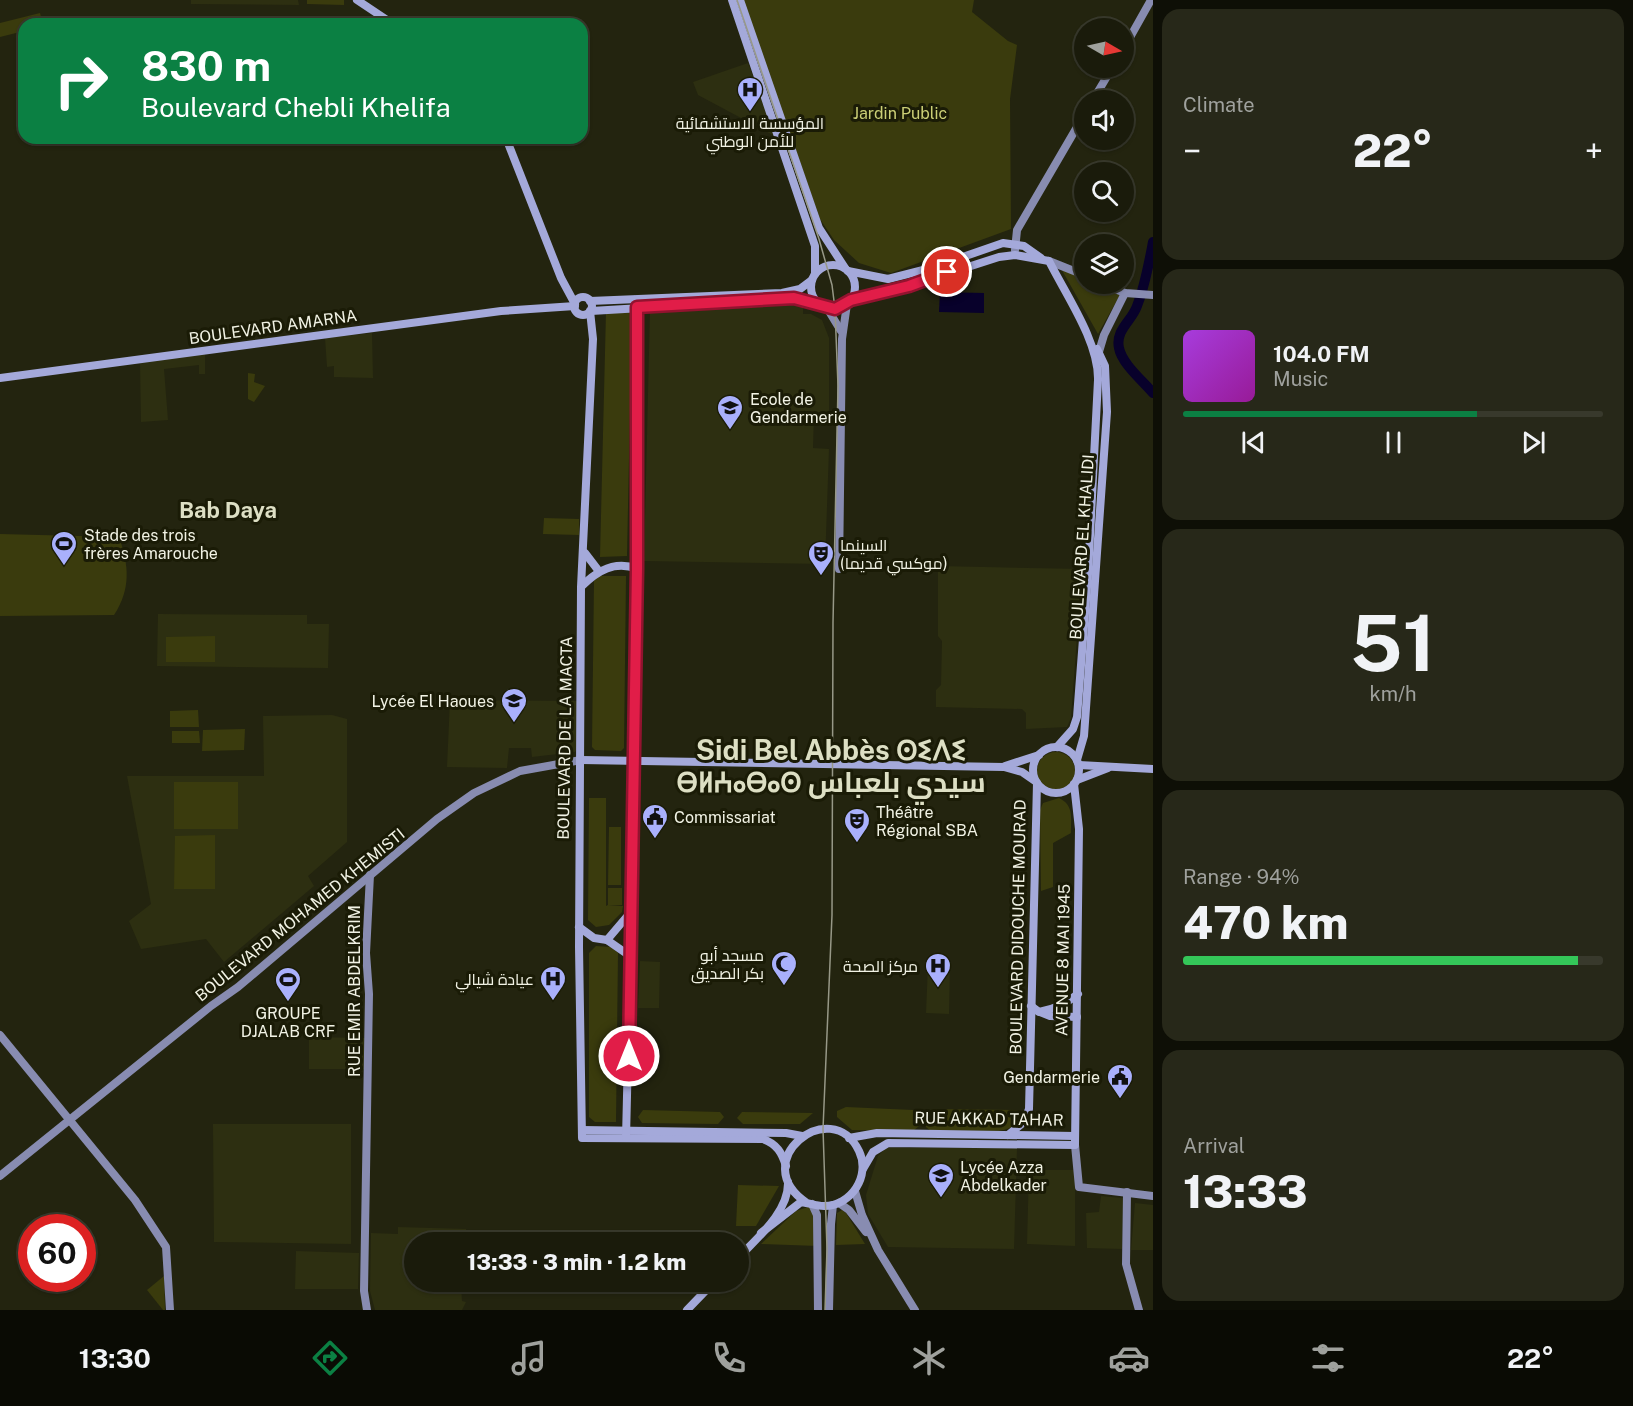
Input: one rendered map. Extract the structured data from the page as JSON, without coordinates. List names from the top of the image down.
{
  "streets": {
    "main road": [
      "BOULEVARD AMARNA",
      "BOULEVARD EL KHALIDI",
      "BOULEVARD DE LA MACTA",
      "BOULEVARD DIDOUCHE MOURAD",
      "AVENUE 8 MAI 1945",
      "RUE AKKAD TAHAR"
    ],
    "street": ["BOULEVARD MOHAMED KHEMISTI", "RUE EMIR ABDELKRIM"]
  },
  "crossings": [
    ["BOULEVARD EL KHALIDI", "BOULEVARD DIDOUCHE MOURAD"],
    ["BOULEVARD EL KHALIDI", "AVENUE 8 MAI 1945"],
    ["BOULEVARD DE LA MACTA", "BOULEVARD MOHAMED KHEMISTI"],
    ["BOULEVARD MOHAMED KHEMISTI", "RUE EMIR ABDELKRIM"],
    ["BOULEVARD DIDOUCHE MOURAD", "AVENUE 8 MAI 1945"],
    ["BOULEVARD DIDOUCHE MOURAD", "RUE AKKAD TAHAR"],
    ["AVENUE 8 MAI 1945", "RUE AKKAD TAHAR"]
  ],
  "districts": ["Bab Daya", "Sidi Bel Abbès ⵙⵉⴷⵉ ⴱⵍⵄⴰⴱⴰⵙ سيدي بلعباس"],
  "parks": ["Jardin Public"],
  "places": {
    "hospital": ["المؤسسة الاستشفائية للأمن الوطني", "مركز الصحة", "عيادة شيالي"],
    "school or university": ["Ecole de Gendarmerie", "Lycée El Haoues", "Lycée Azza Abdelkader"],
    "sports": ["Stade des trois frères Amarouche", "GROUPE DJALAB CRF"],
    "theatre": ["السينما (موكسي قديما)", "Théâtre Régional SBA"],
    "public building": ["Commissariat", "Gendarmerie"],
    "mosque": ["مسجد أبو بكر الصديق"]
  },
  "north": "right",
  "page": {
    "tile": [
      "Climate",
      ["51", "km/h"],
      ["Range · 94%", "470 km"],
      ["Arrival", "13:33"]
    ],
    "turn": ["830 m", "Boulevard Chebli Khelifa"],
    "heat": ["−", "22°", "+"],
    "song": ["104.0 FM", "Music"],
    "limit": "60",
    "trip": "13:33 · 3 min · 1.2 km",
    "tabs": ["13:30", "22°"]
  }
}
